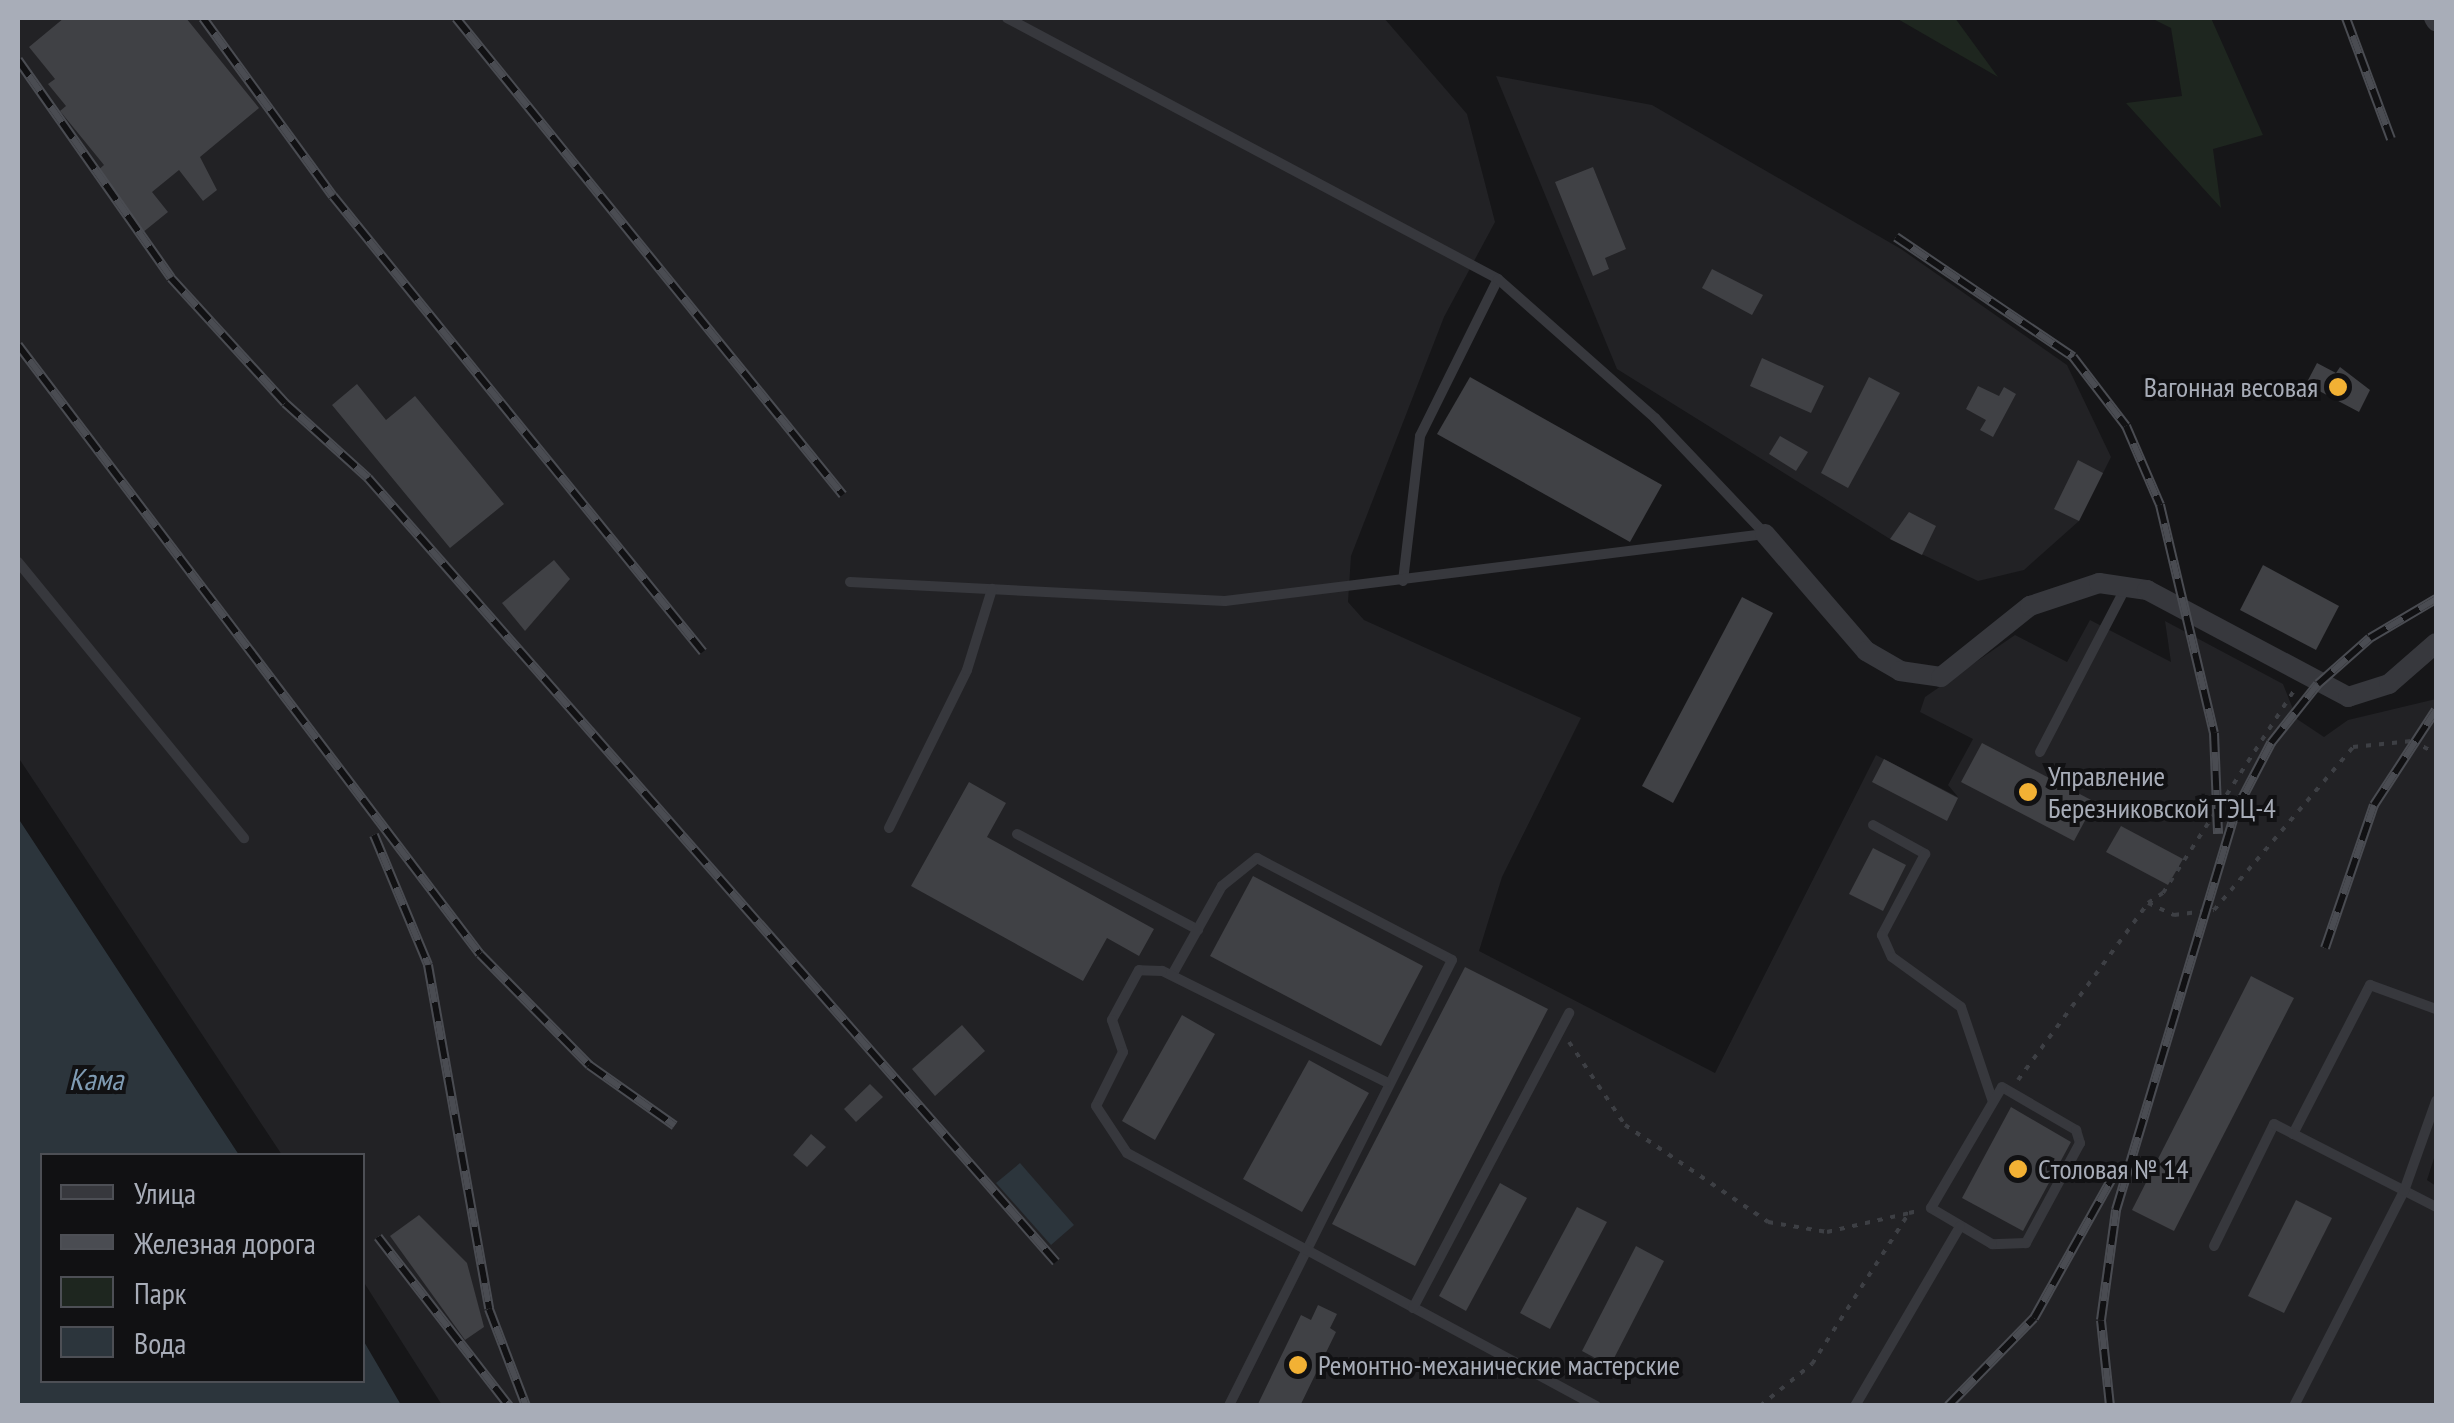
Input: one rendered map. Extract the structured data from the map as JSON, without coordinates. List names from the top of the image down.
{
  "water": ["Кама"],
  "places": [
    "Вагонная весовая",
    "Управление Березниковской ТЭЦ-4",
    "Cтоловая № 14",
    "Ремонтно-механические мастерские"
  ],
  "legend": [
    "Улица",
    "Железная дорога",
    "Парк",
    "Вода"
  ]
}
